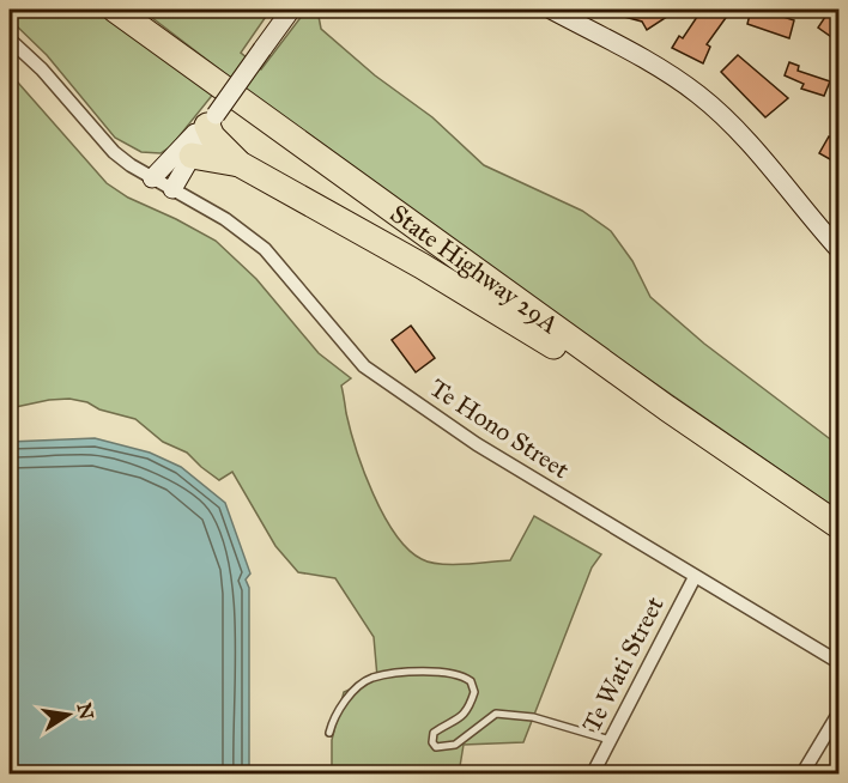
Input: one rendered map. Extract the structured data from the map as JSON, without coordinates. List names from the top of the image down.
{
  "streets": {
    "highway": ["State Highway 29A"],
    "street": ["Te Hono Street", "Te Wati Street"]
  },
  "crossings": [
    ["Te Hono Street", "Te Wati Street"]
  ],
  "north": "right"
}
